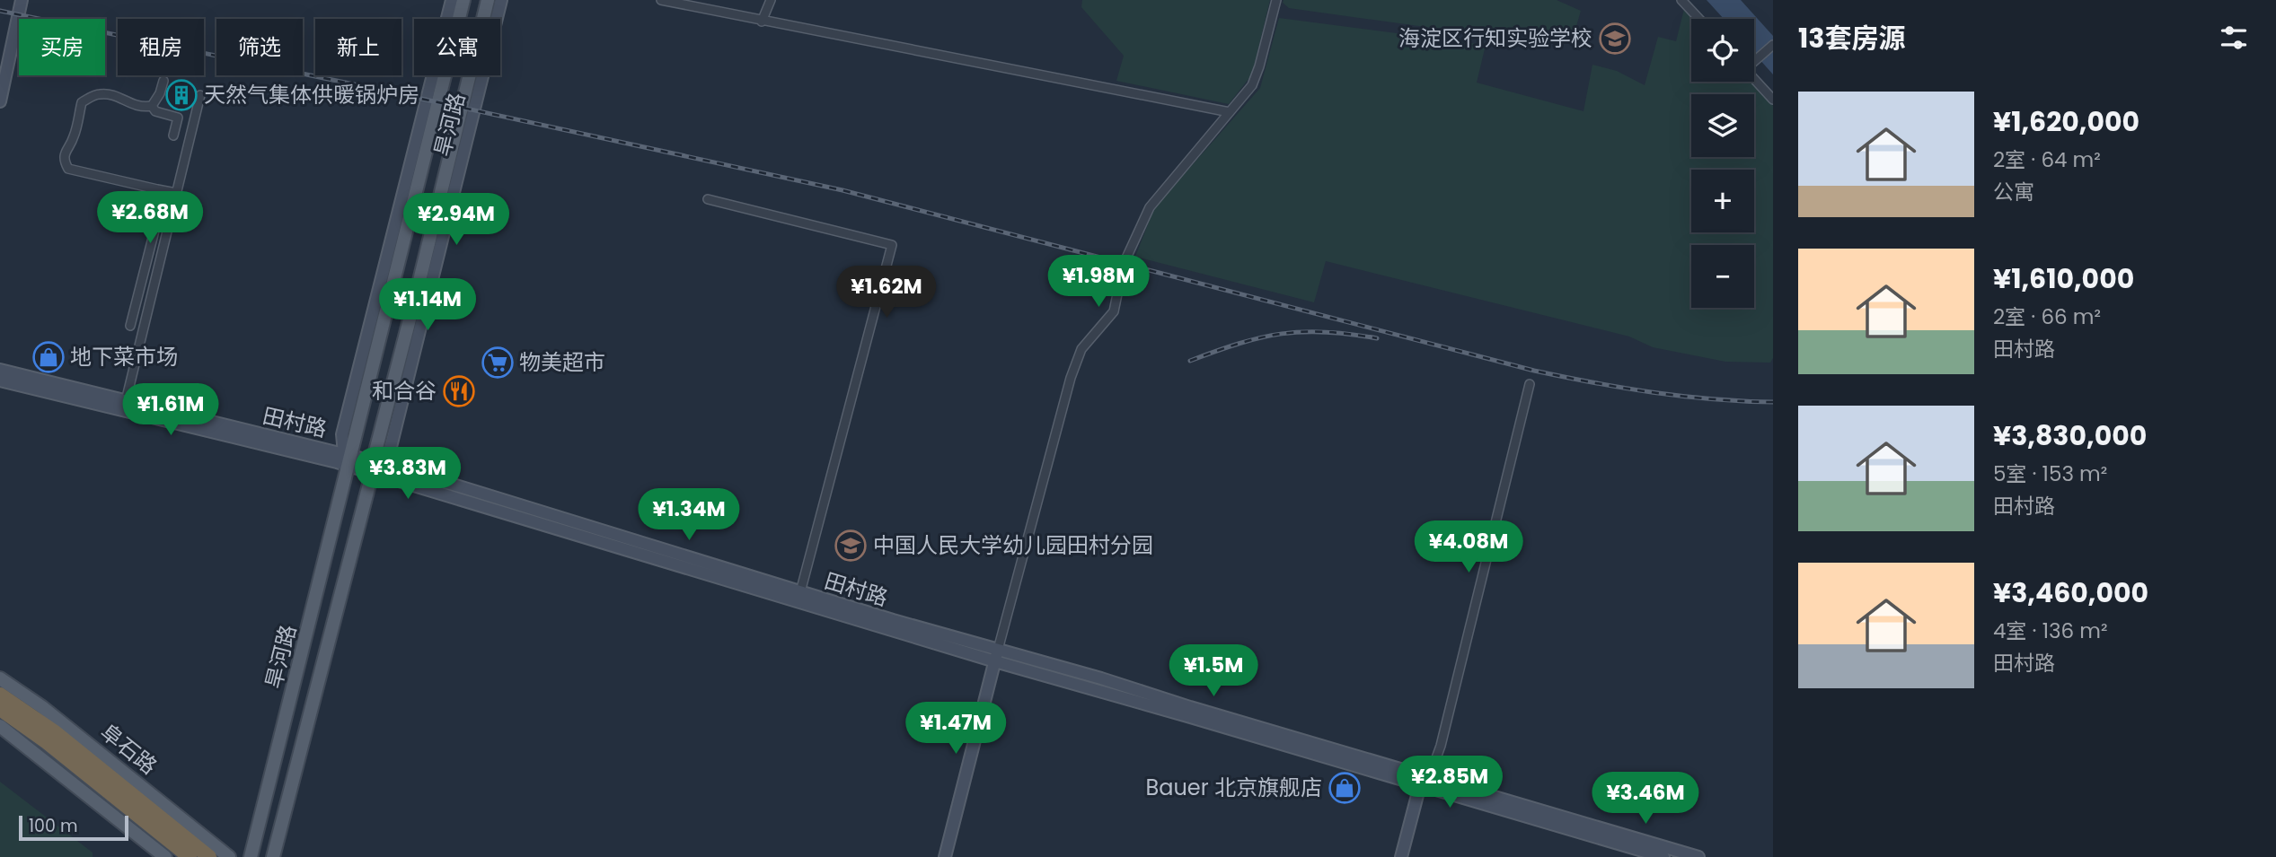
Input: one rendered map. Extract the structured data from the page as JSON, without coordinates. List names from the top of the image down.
{
  "streets": {
    "highway": ["阜石路"],
    "main road": ["旱河路", "田村路"]
  },
  "crossings": [
    ["旱河路", "田村路"]
  ],
  "places": {
    "school or university": ["海淀区行知实验学校", "中国人民大学幼儿园田村分园"],
    "building": ["天然气集体供暖锅炉房"],
    "shop": ["地下菜市场", "Bauer 北京旗舰店"],
    "supermarket": ["物美超市"],
    "restaurant": ["和合谷"]
  },
  "scale_bar": "100 m",
  "page": {
    "heading": "13套房源",
    "map_buttons": ["+", "−"],
    "chip": [
      "买房",
      "租房",
      "筛选",
      "新上",
      "公寓"
    ],
    "list": [
      {
        "name": "¥1,620,000",
        "note": "2室 · 64 m² · 公寓"
      },
      {
        "name": "¥1,610,000",
        "note": "2室 · 66 m² · 田村路"
      },
      {
        "name": "¥3,830,000",
        "note": "5室 · 153 m² · 田村路"
      },
      {
        "name": "¥3,460,000",
        "note": "4室 · 136 m² · 田村路"
      }
    ],
    "price": [
      "¥2.68M",
      "¥2.94M",
      "¥1.98M",
      "¥1.62M",
      "¥1.14M",
      "¥1.61M",
      "¥3.83M",
      "¥1.34M",
      "¥4.08M",
      "¥1.5M",
      "¥1.47M",
      "¥2.85M",
      "¥3.46M"
    ],
    "scale": "100 m"
  }
}
